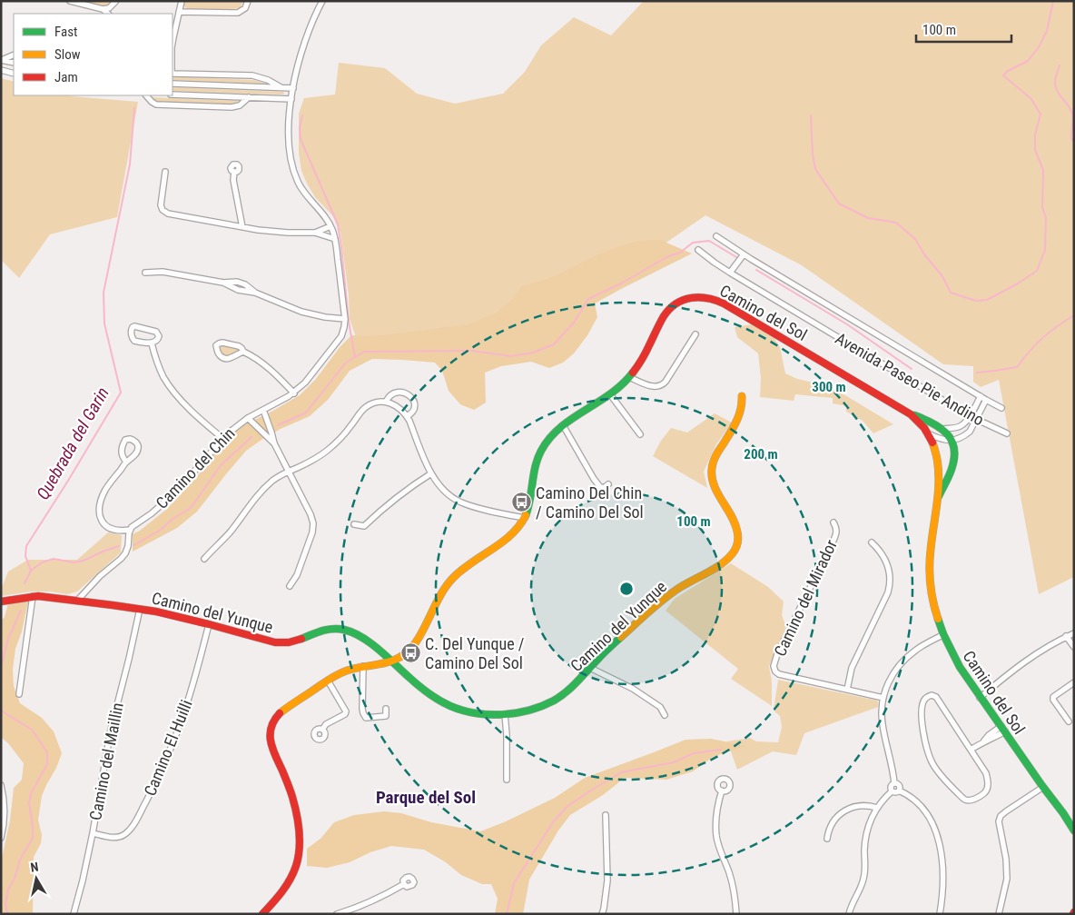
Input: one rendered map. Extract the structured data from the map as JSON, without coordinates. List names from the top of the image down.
{
  "streets": {
    "street": [
      "Camino del Sol",
      "Avenida Paseo Pie Andino",
      "Camino del Chin",
      "Camino del Mirador",
      "Camino del Yunque",
      "Camino El Huilli",
      "Camino del Maillin"
    ]
  },
  "crossings": [
    ["Camino del Sol", "Camino del Yunque"],
    ["Camino del Yunque", "Camino El Huilli"],
    ["Camino del Yunque", "Camino del Maillin"],
    ["Camino El Huilli", "Camino del Maillin"]
  ],
  "districts": ["Parque del Sol"],
  "water": ["Quebrada del Garin"],
  "places": {
    "bus stop": ["Camino Del Chin / Camino Del Sol", "C. Del Yunque / Camino Del Sol"]
  },
  "legend": ["Fast", "Slow", "Jam"],
  "scale_bar": "100 m",
  "north": "top",
  "rings": ["300 m", "200 m", "100 m"]
}
